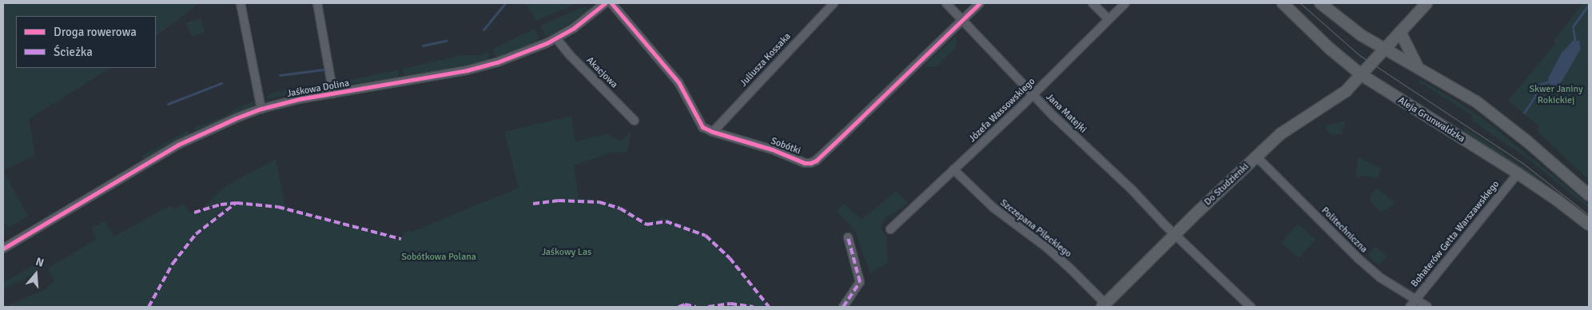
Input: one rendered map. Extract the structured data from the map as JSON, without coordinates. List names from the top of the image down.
{
  "streets": {
    "main road": ["Aleja Grunwaldzka", "Do Studzienki"],
    "street": [
      "Juliusza Kossaka",
      "Akacjowa",
      "Jaśkowa Dolina",
      "Józefa Wassowskiego",
      "Jana Matejki",
      "Sobótki",
      "Szczepana Pileckiego",
      "Politechniczna",
      "Bohaterów Getta Warszawskiego"
    ]
  },
  "crossings": [
    ["Juliusza Kossaka", "Sobótki"],
    ["Akacjowa", "Jaśkowa Dolina"],
    ["Józefa Wassowskiego", "Jana Matejki"],
    ["Józefa Wassowskiego", "Szczepana Pileckiego"],
    ["Jana Matejki", "Sobótki"],
    ["Jana Matejki", "Do Studzienki"],
    ["Aleja Grunwaldzka", "Do Studzienki"],
    ["Aleja Grunwaldzka", "Bohaterów Getta Warszawskiego"],
    ["Do Studzienki", "Szczepana Pileckiego"],
    ["Do Studzienki", "Politechniczna"],
    ["Politechniczna", "Bohaterów Getta Warszawskiego"]
  ],
  "parks": ["Skwer Janiny Rokickiej", "Jaśkowy Las", "Sobótkowa Polana"],
  "legend": ["Droga rowerowa", "Ścieżka"],
  "north": "top"
}
